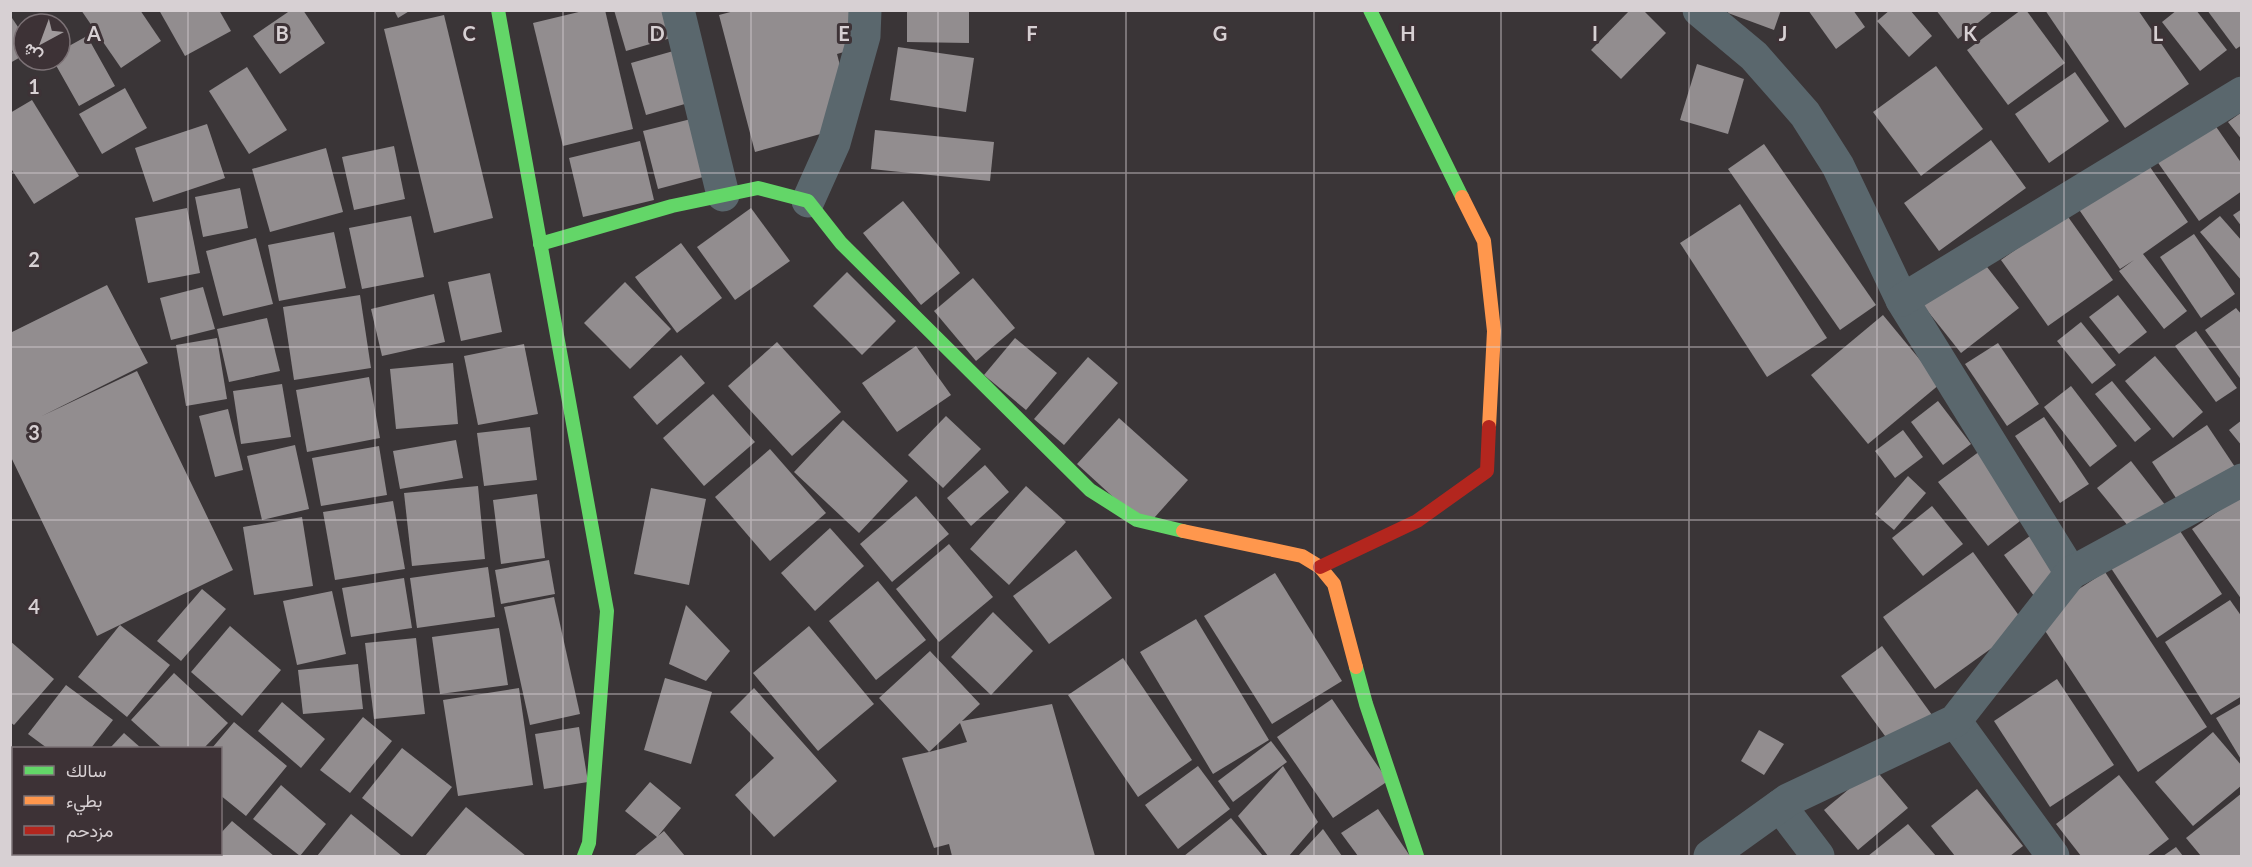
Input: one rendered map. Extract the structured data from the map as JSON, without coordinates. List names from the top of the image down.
{
  "legend": ["سالك", "بطيء", "مزدحم"],
  "north": "bottom left",
  "grid": {
    "columns": [
      "A",
      "B",
      "C",
      "D",
      "E",
      "F",
      "G",
      "H",
      "I",
      "J",
      "K",
      "L"
    ],
    "rows": [
      "1",
      "2",
      "3",
      "4"
    ]
  }
}
